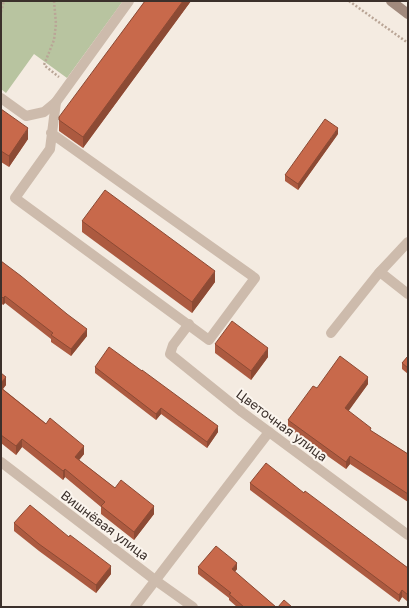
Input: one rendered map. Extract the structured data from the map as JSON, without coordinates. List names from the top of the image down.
{
  "streets": {
    "street": ["Цветочная улица", "Вишнёвая улица"]
  }
}
